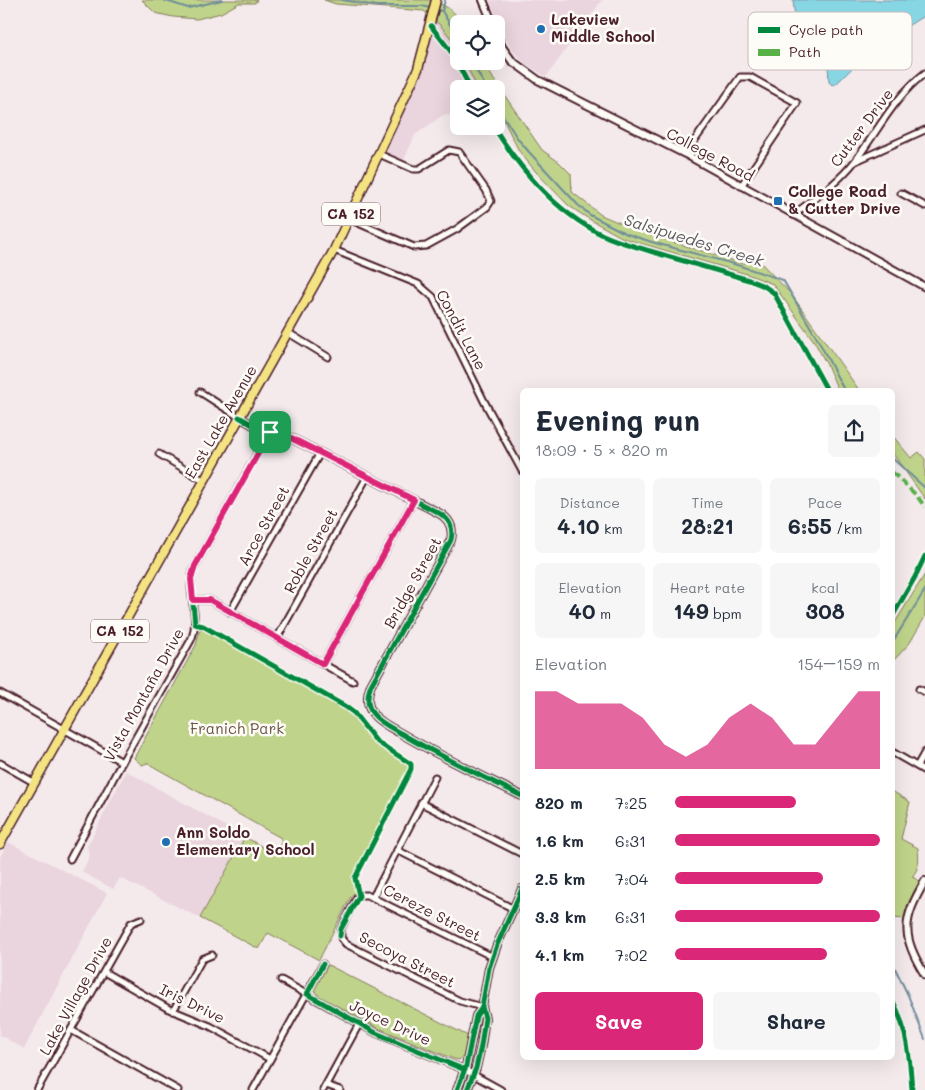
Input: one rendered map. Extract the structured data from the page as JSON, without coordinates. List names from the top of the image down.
{
  "streets": {
    "main road": ["CA 152", "East Lake Avenue"],
    "street": [
      "Cutter Drive",
      "College Road",
      "Condit Lane",
      "Arce Street",
      "Roble Street",
      "Bridge Street",
      "Vista Montaña Drive",
      "Cereze Street",
      "Secoya Street",
      "Lake Village Drive",
      "Iris Drive",
      "Joyce Drive"
    ]
  },
  "crossings": [
    ["Cutter Drive", "College Road"],
    ["Condit Lane", "East Lake Avenue"],
    ["East Lake Avenue", "Bridge Street"],
    ["Arce Street", "Bridge Street"],
    ["Roble Street", "Bridge Street"],
    ["Bridge Street", "Vista Montaña Drive"],
    ["Cereze Street", "Secoya Street"],
    ["Lake Village Drive", "Iris Drive"]
  ],
  "water": ["Salsipuedes Creek"],
  "parks": ["Franich Park"],
  "places": {
    "other": ["Lakeview Middle School", "Ann Soldo Elementary School"],
    "transit": ["College Road & Cutter Drive"]
  },
  "legend": ["Cycle path", "Path"],
  "page": {
    "heading": ["Evening run", "18:09 · 5 × 820 m"],
    "stats": [
      ["Distance", "4.10 km"],
      ["Time", "28:21"],
      ["Pace", "6:55 /km"],
      ["Elevation", "40 m"],
      ["Heart rate", "149 bpm"],
      ["kcal", "308"]
    ],
    "chart": ["Elevation", "154–159 m"],
    "list": [
      {
        "name": "820 m",
        "note": "7:25"
      },
      {
        "name": "1.6 km",
        "note": "6:31"
      },
      {
        "name": "2.5 km",
        "note": "7:04"
      },
      {
        "name": "3.3 km",
        "note": "6:31"
      },
      {
        "name": "4.1 km",
        "note": "7:02"
      }
    ],
    "buttons": ["Save", "Share"]
  }
}
